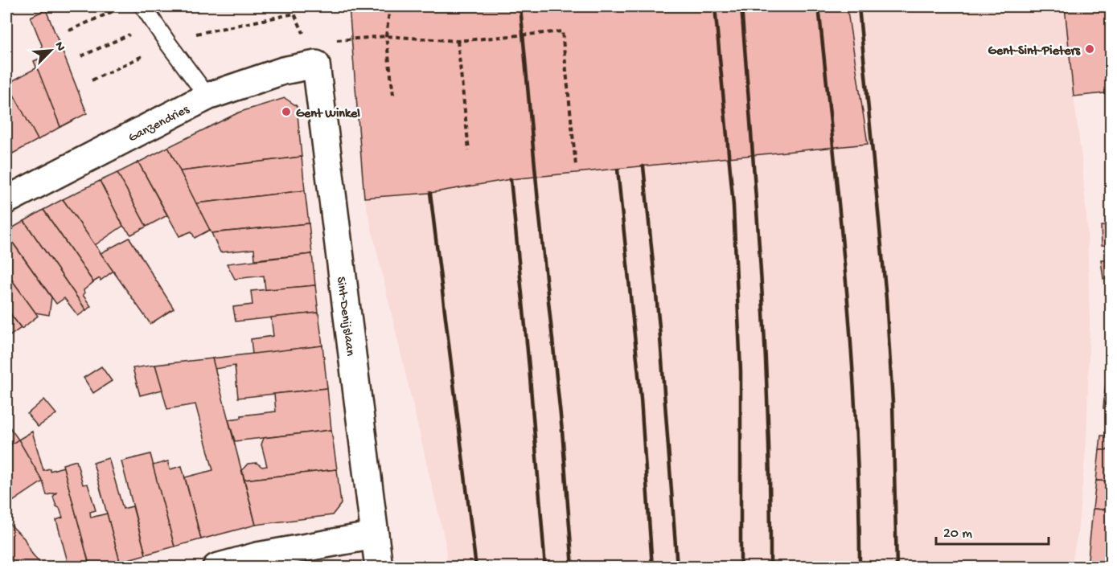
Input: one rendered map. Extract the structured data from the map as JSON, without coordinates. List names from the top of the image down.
{
  "streets": {
    "street": ["Ganzendries", "Sint-Denijslaan"]
  },
  "crossings": [
    ["Ganzendries", "Sint-Denijslaan"]
  ],
  "places": ["Gent-Sint-Pieters", "Gent Winkel"],
  "scale_bar": "20 m",
  "north": "top right"
}
